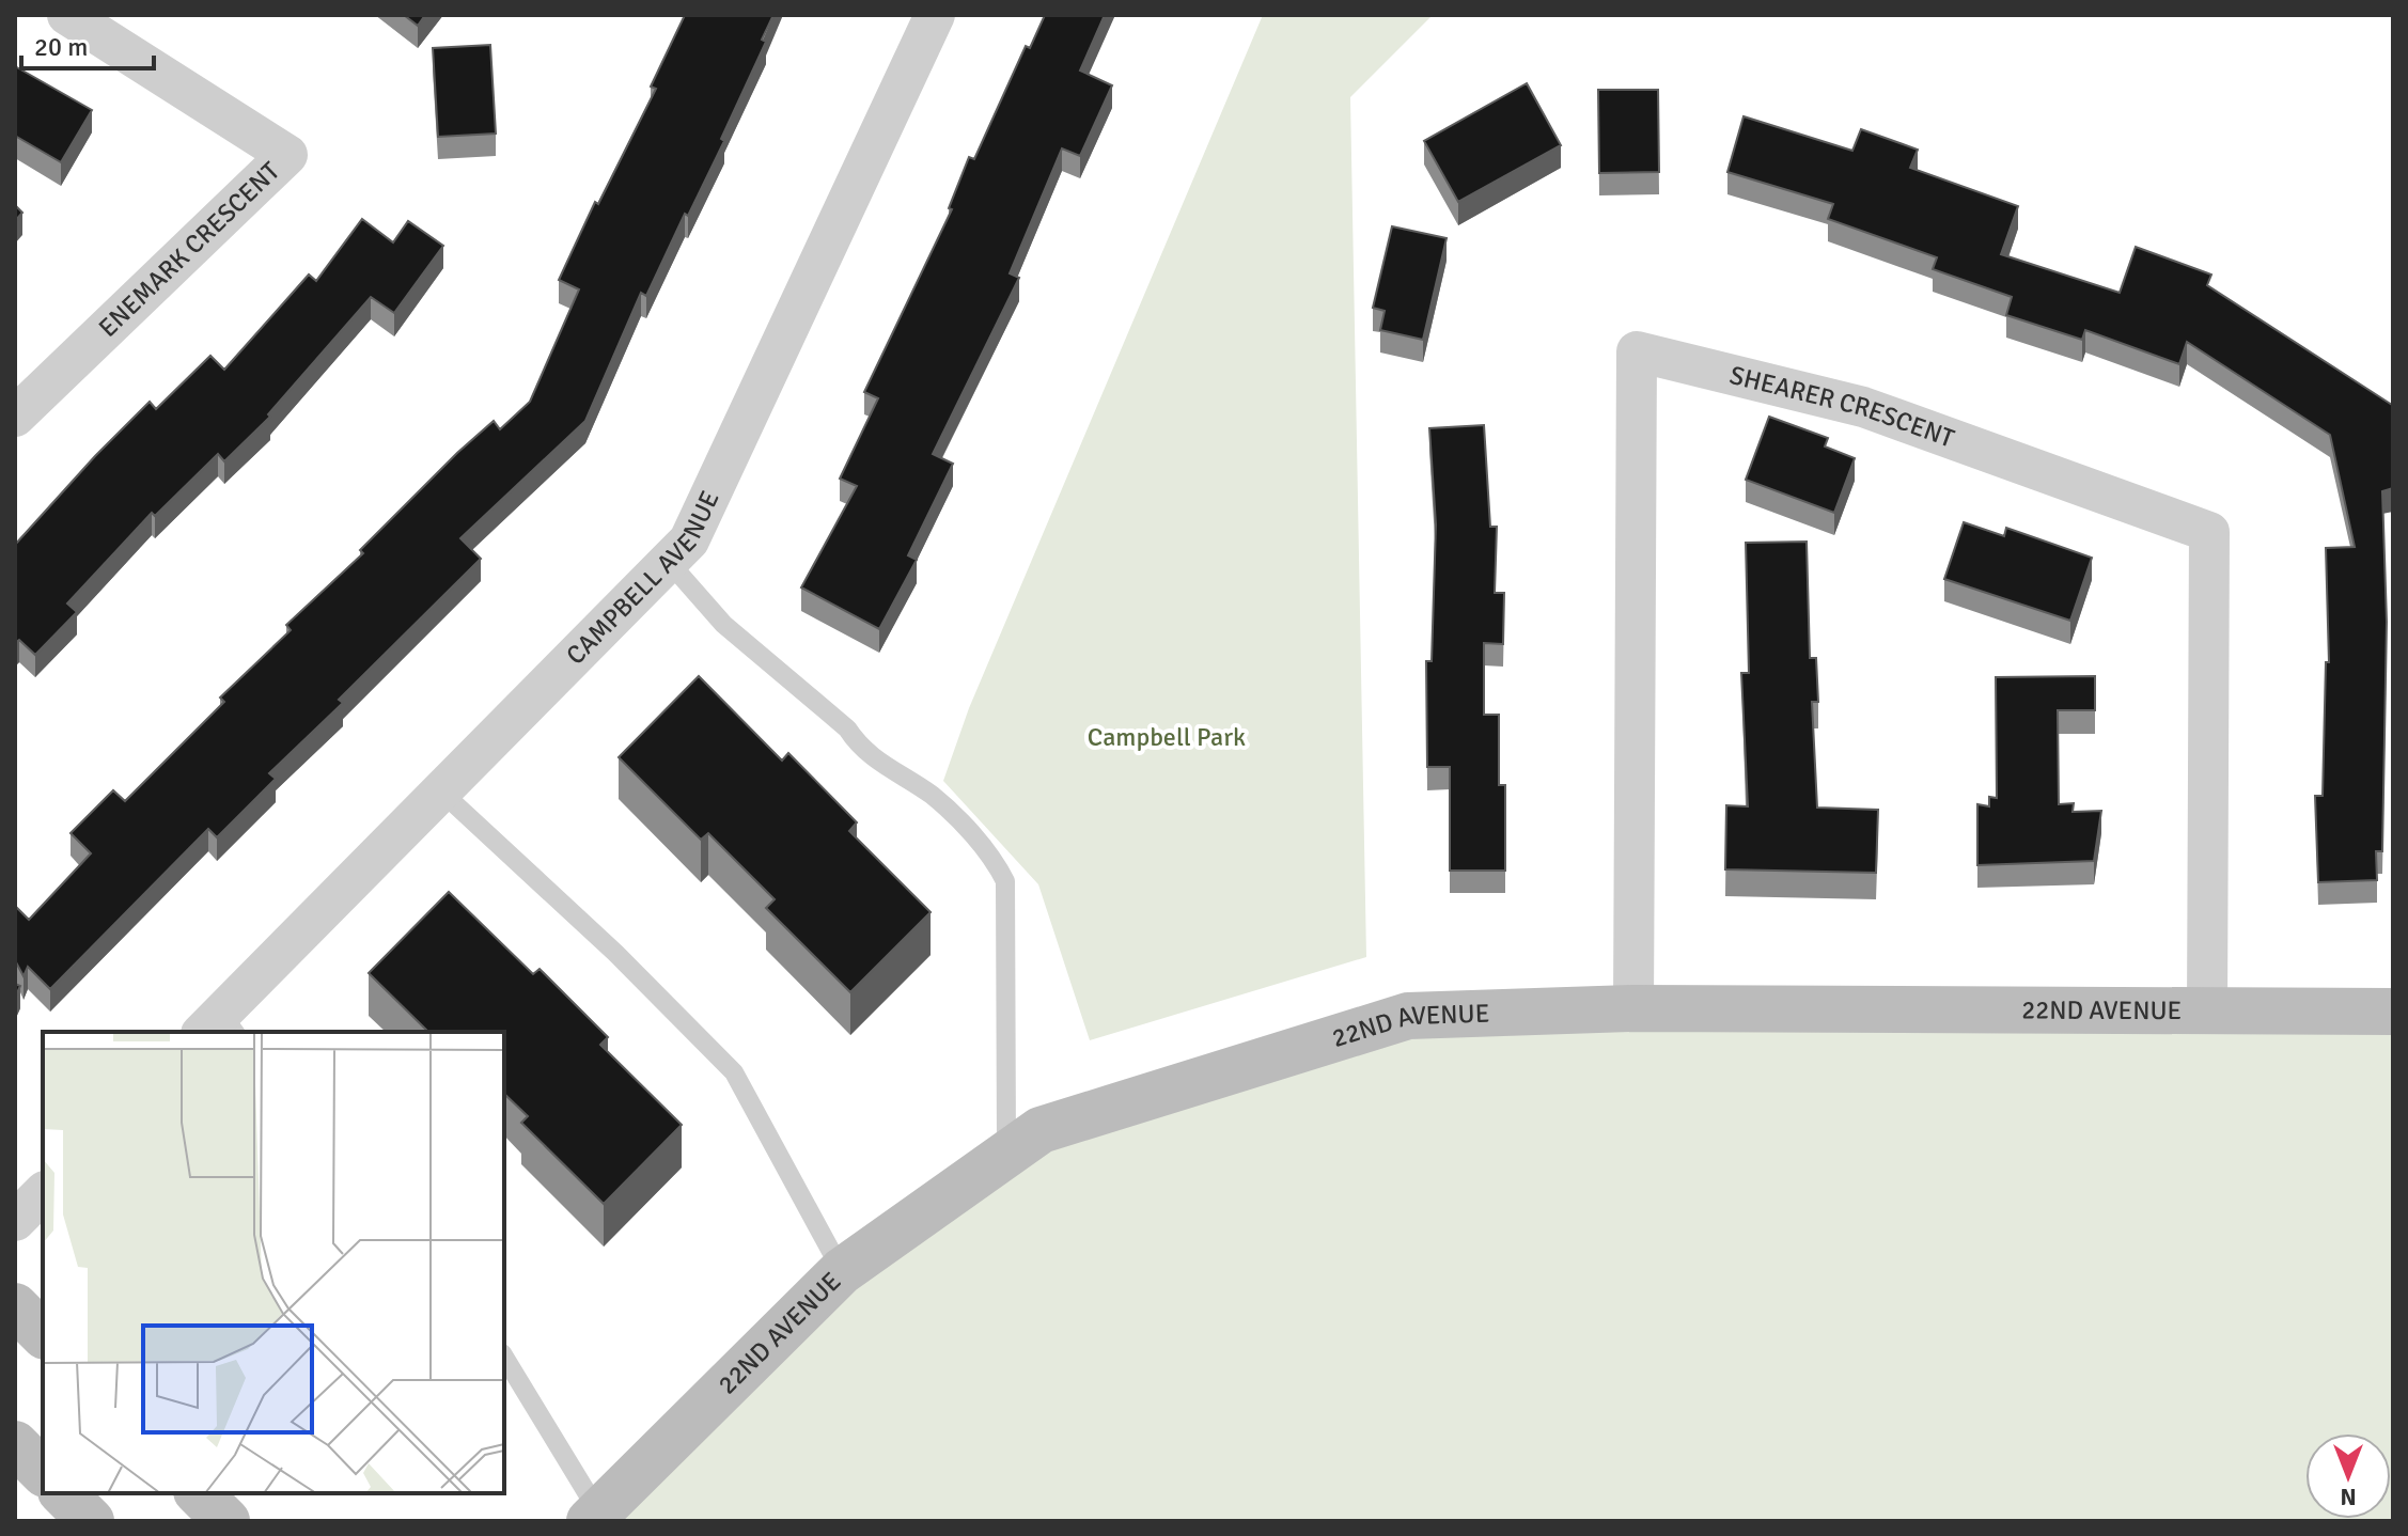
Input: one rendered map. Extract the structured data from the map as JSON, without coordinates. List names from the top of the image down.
{
  "streets": {
    "street": [
      "ENEMARK CRESCENT",
      "SHEARER CRESCENT",
      "CAMPBELL AVENUE",
      "22ND AVENUE"
    ]
  },
  "crossings": [
    ["SHEARER CRESCENT", "22ND AVENUE"]
  ],
  "parks": ["Campbell Park"],
  "scale_bar": "20 m",
  "north": "bottom"
}
